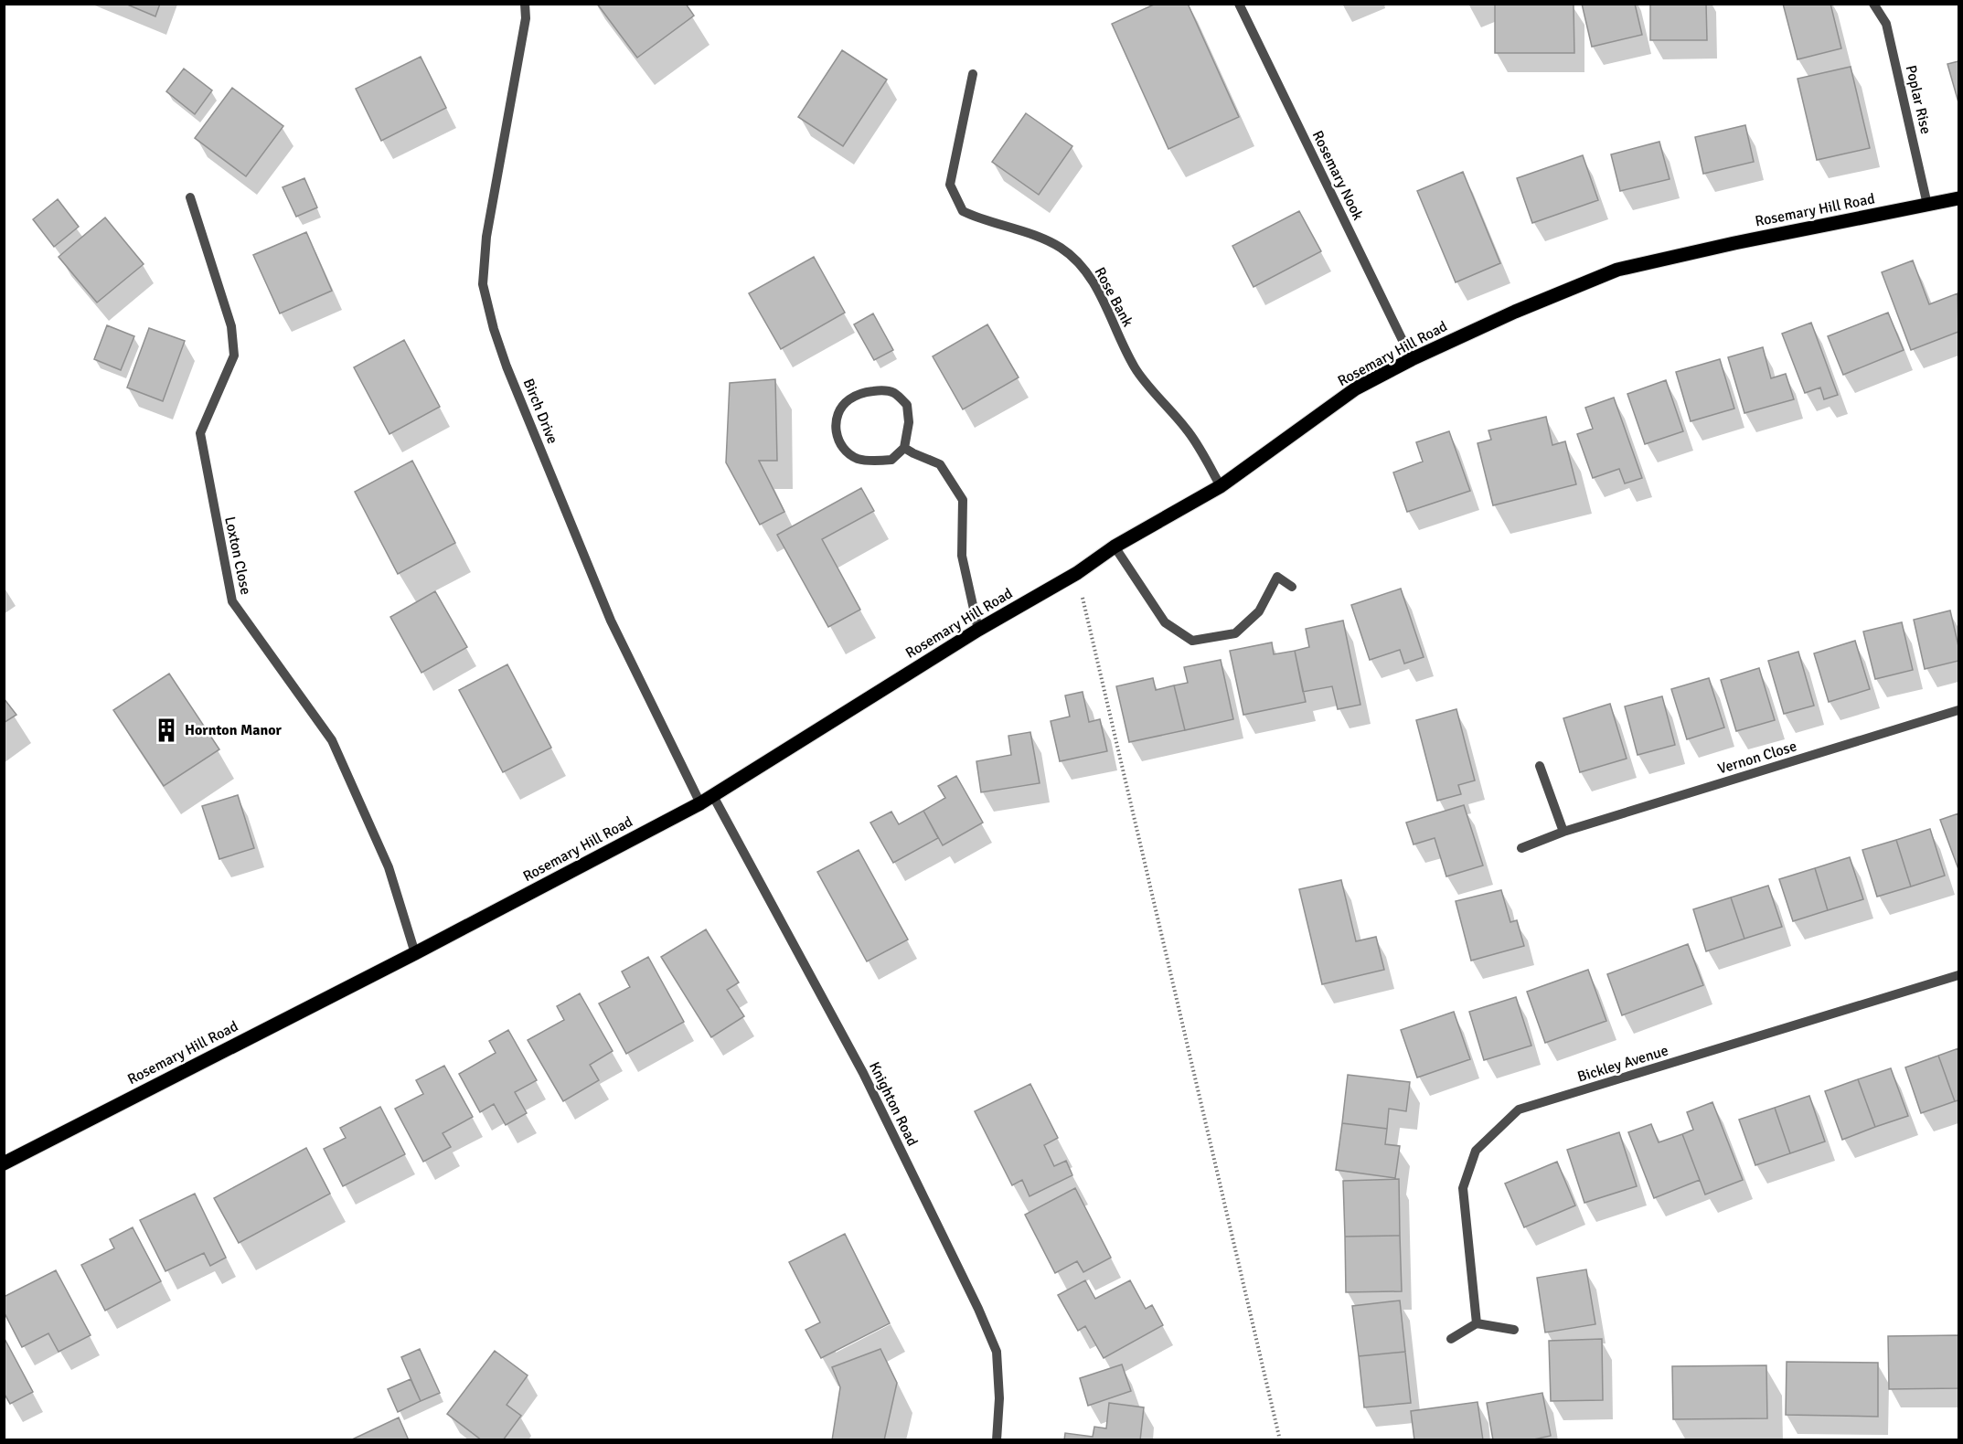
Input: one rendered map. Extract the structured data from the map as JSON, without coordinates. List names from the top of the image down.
{
  "streets": {
    "main road": ["Rosemary Hill Road"],
    "street": [
      "Poplar Rise",
      "Rosemary Nook",
      "Rose Bank",
      "Birch Drive",
      "Loxton Close",
      "Vernon Close",
      "Bickley Avenue",
      "Knighton Road"
    ]
  },
  "crossings": [
    ["Poplar Rise", "Rosemary Hill Road"],
    ["Rosemary Nook", "Rosemary Hill Road"],
    ["Rosemary Hill Road", "Rose Bank"],
    ["Rosemary Hill Road", "Birch Drive"],
    ["Rosemary Hill Road", "Loxton Close"],
    ["Rosemary Hill Road", "Knighton Road"]
  ],
  "places": {
    "building": ["Hornton Manor"]
  }
}
